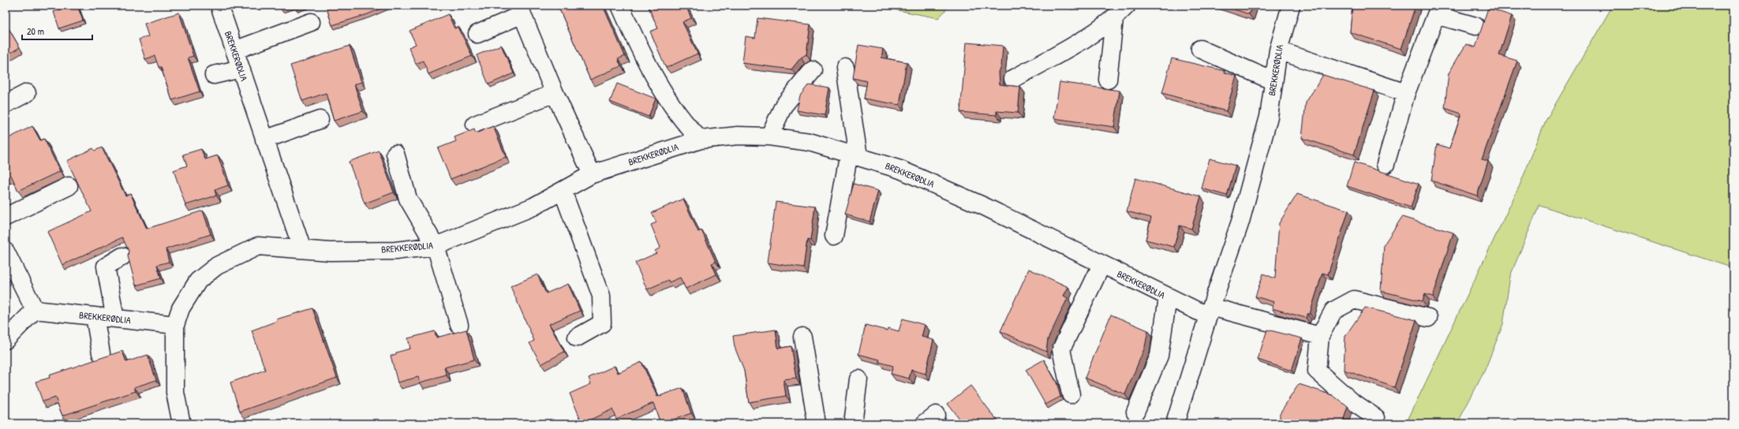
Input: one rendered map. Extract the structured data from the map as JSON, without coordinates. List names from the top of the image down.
{
  "streets": {
    "street": ["BREKKERØDLIA"]
  },
  "scale_bar": "20 m"
}
